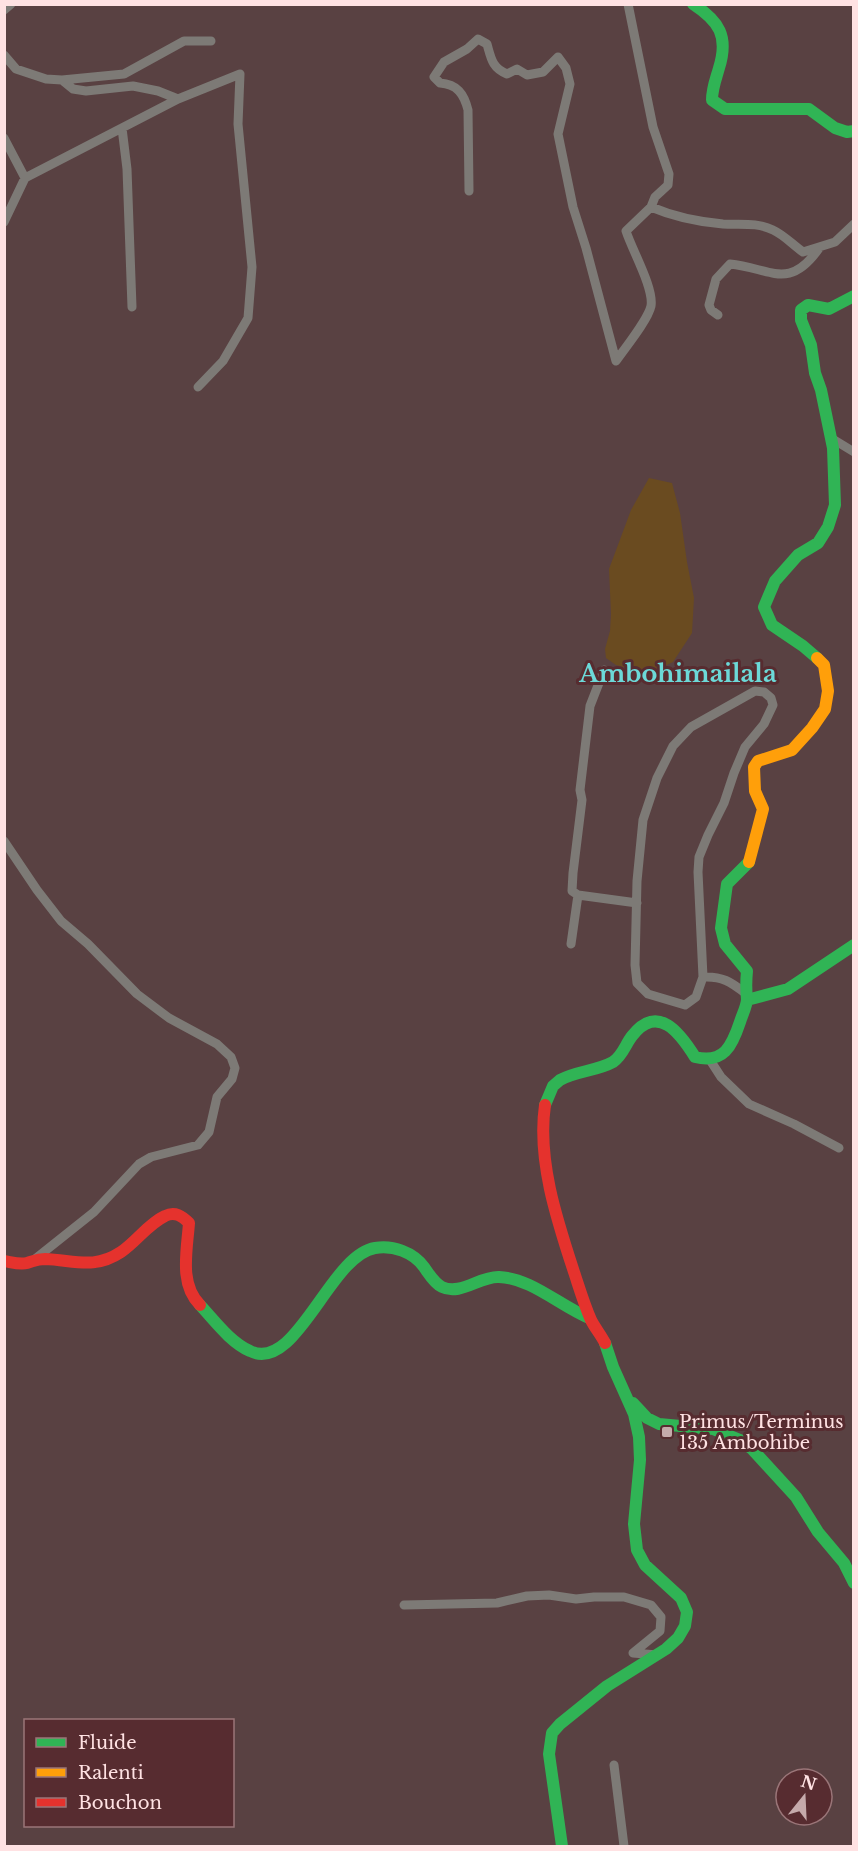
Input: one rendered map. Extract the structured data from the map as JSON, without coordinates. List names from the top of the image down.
{
  "districts": ["Ambohimailala"],
  "places": {
    "transit": ["Primus/Terminus 135 Ambohibe"]
  },
  "legend": ["Fluide", "Ralenti", "Bouchon"],
  "north": "top"
}
